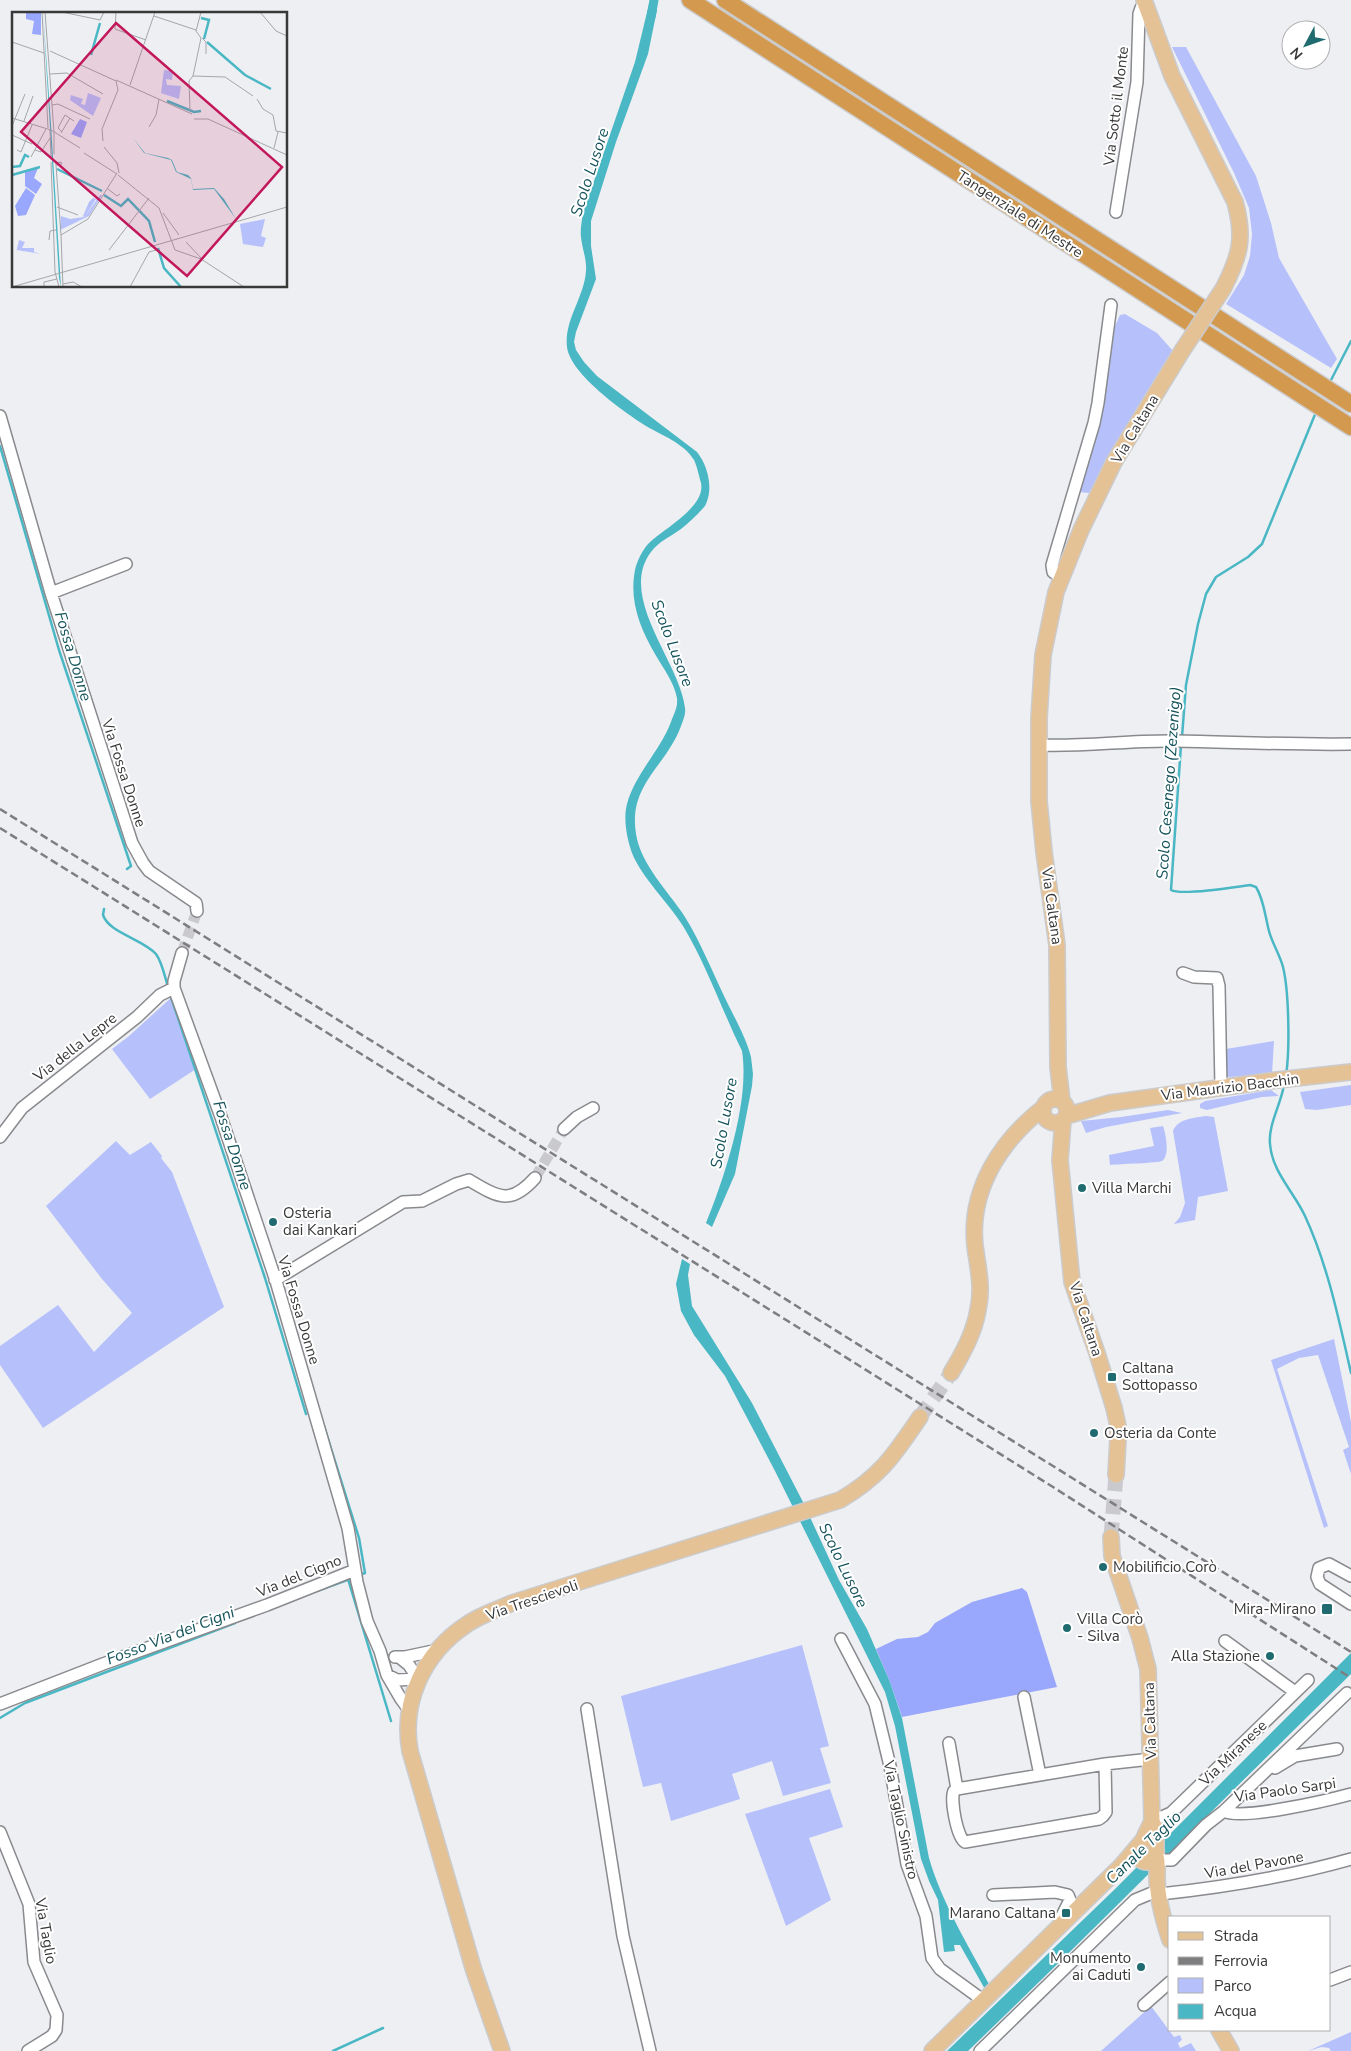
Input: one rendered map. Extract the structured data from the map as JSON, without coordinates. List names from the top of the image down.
{
  "streets": {
    "highway": ["Tangenziale di Mestre"],
    "main road": ["Via Caltana", "Via Maurizio Bacchin", "Via Trescievoli"],
    "street": [
      "Via Sotto il Monte",
      "Via Fossa Donne",
      "Via della Lepre",
      "Via del Cigno",
      "Via Miranese",
      "Via Paolo Sarpi",
      "Via Taglio Sinistro",
      "Via del Pavone",
      "Via Taglio"
    ]
  },
  "crossings": [
    ["Via Sotto il Monte", "Via Caltana"],
    ["Via Caltana", "Via Maurizio Bacchin"],
    ["Via Caltana", "Via Miranese"],
    ["Via Fossa Donne", "Via della Lepre"],
    ["Via Fossa Donne", "Via del Cigno"],
    ["Via Fossa Donne", "Via Trescievoli"]
  ],
  "water": [
    "Scolo Lusore",
    "Fossa Donne",
    "Scolo Cesenego (Zezenigo)",
    "Fosso Via dei Cigni",
    "Canale Taglio"
  ],
  "places": {
    "other": [
      "Villa Marchi",
      "Osteria dai Kankari",
      "Osteria da Conte",
      "Mobilificio Corò",
      "Villa Corò - Silva",
      "Alla Stazione",
      "Monumento ai Caduti"
    ],
    "transit": ["Caltana Sottopasso", "Mira-Mirano", "Marano Caltana"]
  },
  "legend": [
    "Strada",
    "Ferrovia",
    "Parco",
    "Acqua"
  ],
  "north": "bottom left"
}
